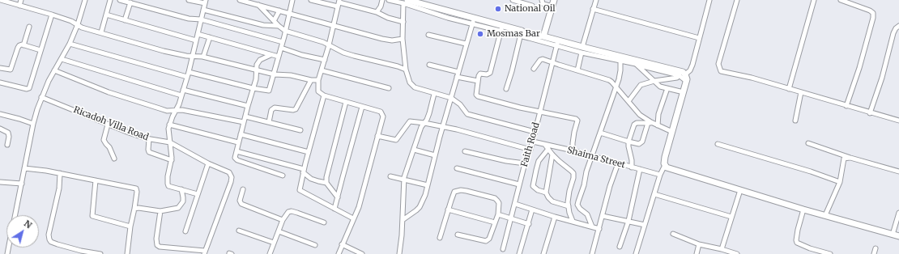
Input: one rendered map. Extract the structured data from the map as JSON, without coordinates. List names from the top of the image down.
{
  "streets": {
    "street": ["Ricadoh Villa Road", "Faith Road", "Shaima Street"]
  },
  "crossings": [
    ["Faith Road", "Shaima Street"]
  ],
  "places": ["National Oil", "Mosmas Bar"],
  "north": "top right"
}
